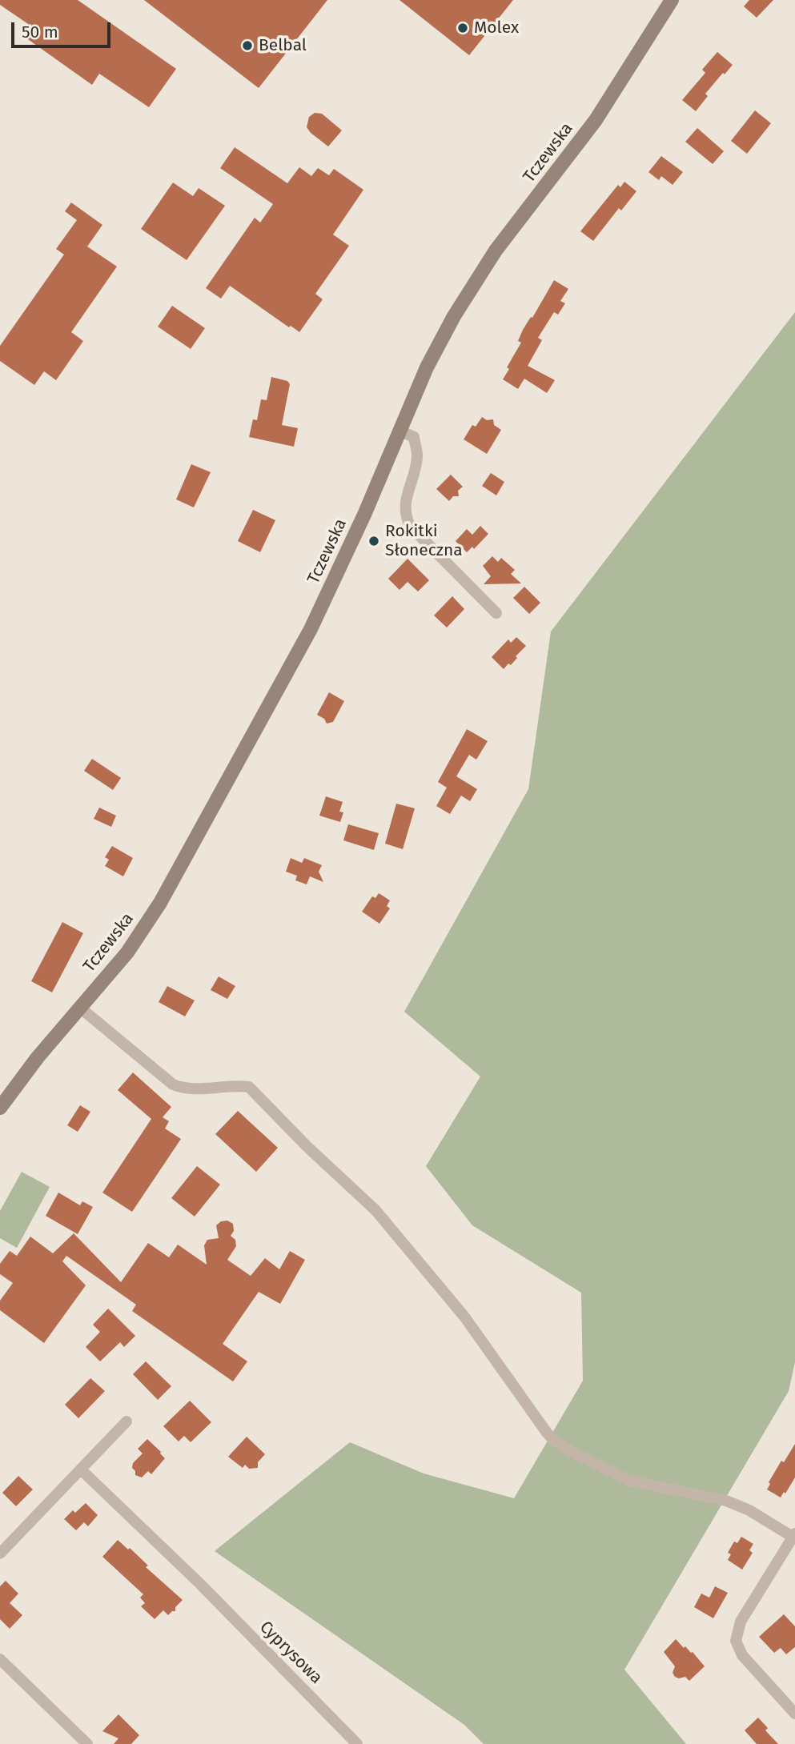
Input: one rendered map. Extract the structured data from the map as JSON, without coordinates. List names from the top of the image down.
{
  "streets": {
    "street": ["Tczewska", "Cyprysowa"]
  },
  "places": ["Molex", "Belbal", "Rokitki Słoneczna"],
  "scale_bar": "50 m"
}
